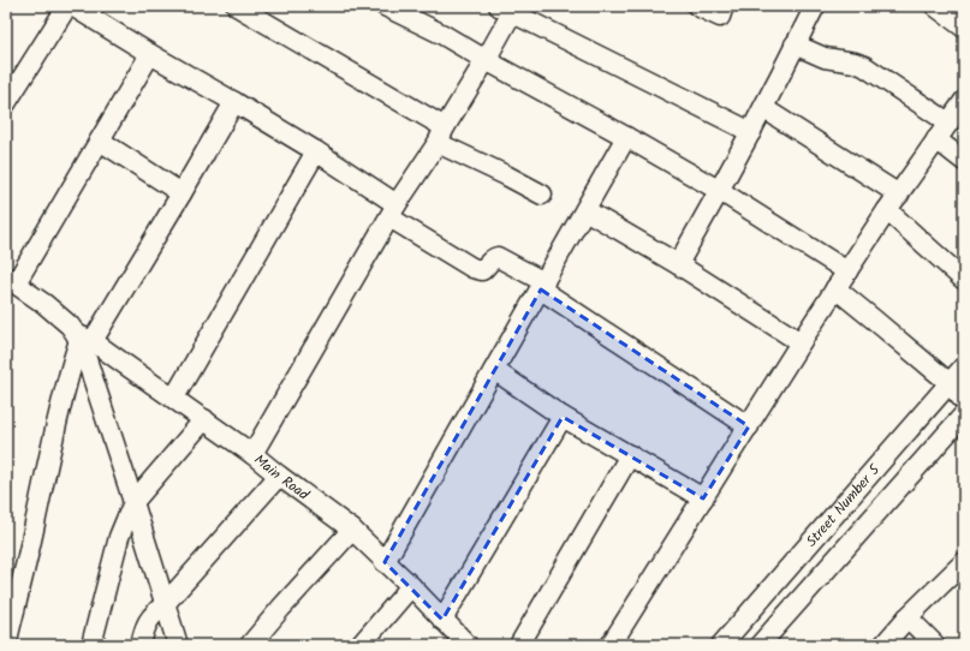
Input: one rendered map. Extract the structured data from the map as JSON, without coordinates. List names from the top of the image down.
{
  "streets": {
    "street": ["Main Road", "Street Number 5"]
  }
}
